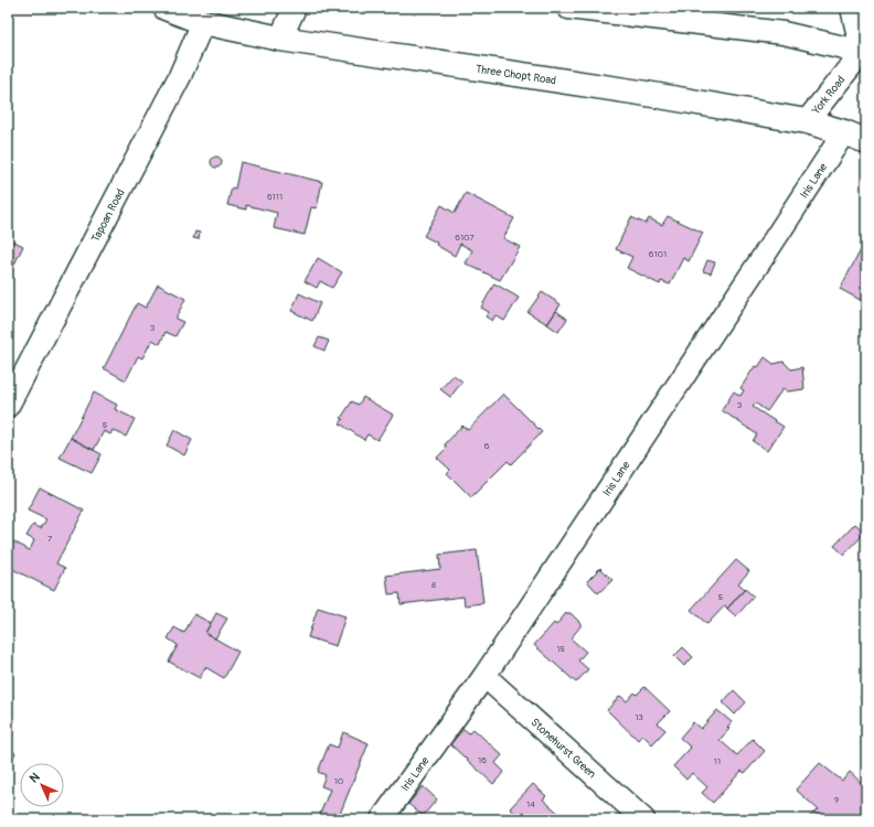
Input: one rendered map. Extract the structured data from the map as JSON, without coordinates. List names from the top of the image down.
{
  "streets": {
    "main road": ["Three Chopt Road"],
    "street": [
      "York Road",
      "Iris Lane",
      "Tapoan Road",
      "Stonehurst Green"
    ]
  },
  "crossings": [
    ["Three Chopt Road", "York Road"],
    ["Three Chopt Road", "Iris Lane"],
    ["Three Chopt Road", "Tapoan Road"],
    ["Iris Lane", "Stonehurst Green"]
  ],
  "house_numbers": [
    "6111",
    "6107",
    "6101",
    "3",
    "3",
    "5",
    "6",
    "7",
    "8",
    "5",
    "15",
    "13",
    "16",
    "11",
    "10",
    "9",
    "14"
  ],
  "north": "top left"
}
